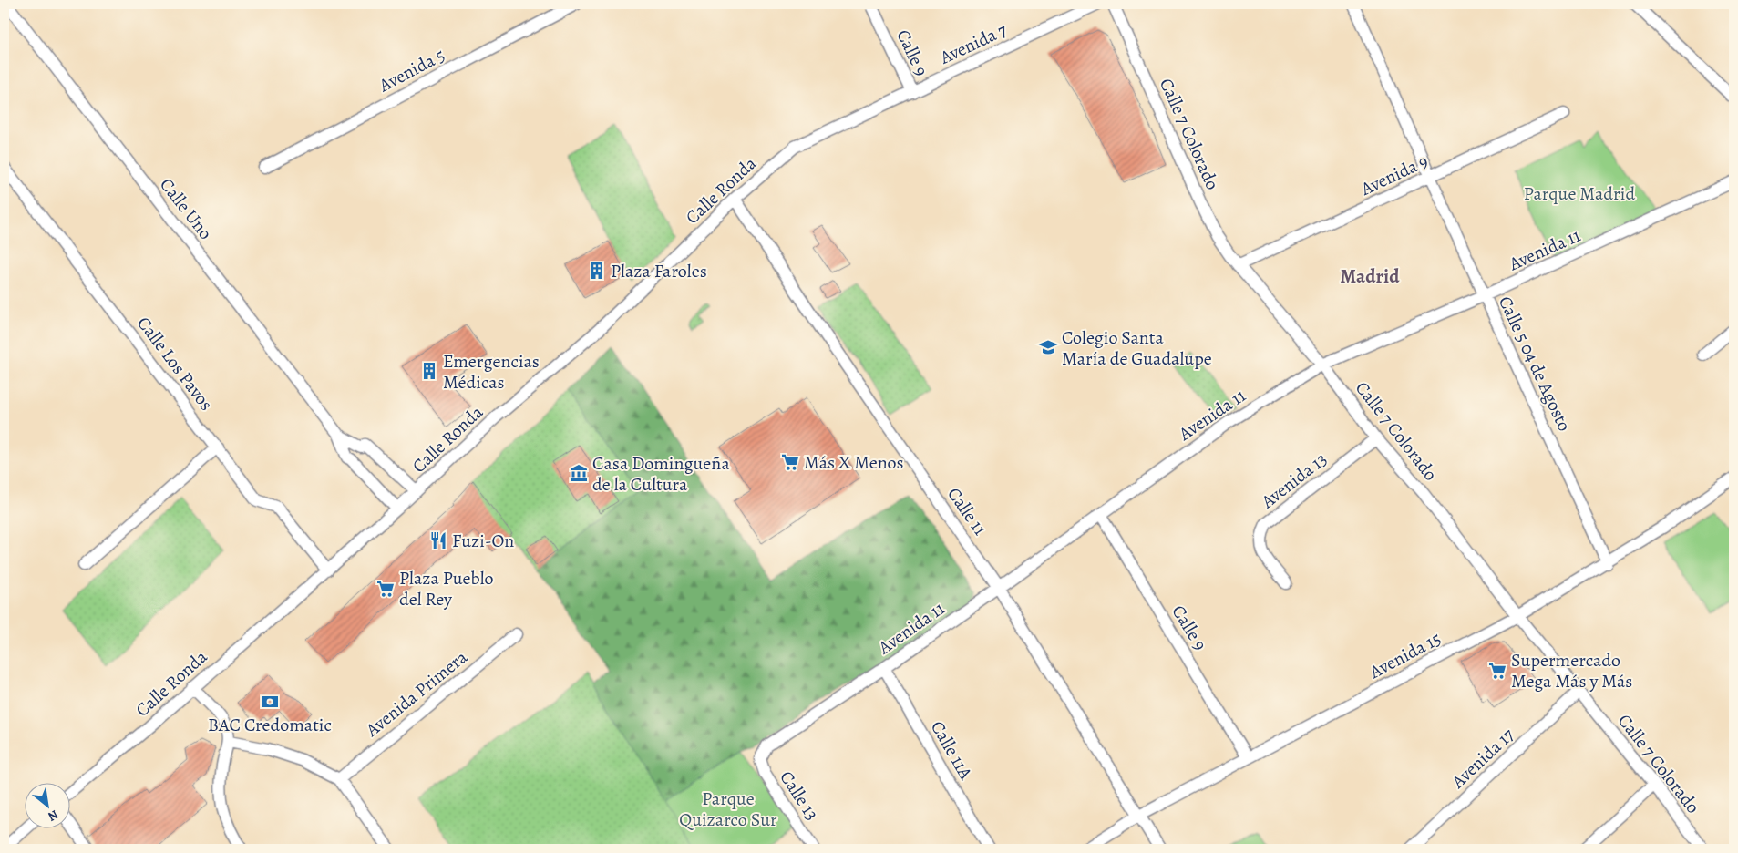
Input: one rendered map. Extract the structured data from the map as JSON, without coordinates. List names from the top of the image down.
{
  "streets": {
    "street": [
      "Avenida 7",
      "Calle 9",
      "Avenida 5",
      "Calle 7 Colorado",
      "Avenida 9",
      "Calle Ronda",
      "Calle Uno",
      "Avenida 11",
      "Calle Los Pavos",
      "Calle 5 04 de Agosto",
      "Avenida 13",
      "Calle 11",
      "Avenida 15",
      "Avenida Primera",
      "Calle 11A",
      "Avenida 17",
      "Calle 13"
    ]
  },
  "crossings": [
    ["Avenida 7", "Calle 9"],
    ["Avenida 7", "Calle Ronda"],
    ["Calle 9", "Calle Ronda"],
    ["Calle 9", "Avenida 11"],
    ["Calle 9", "Avenida 15"],
    ["Calle 7 Colorado", "Avenida 9"],
    ["Calle 7 Colorado", "Avenida 11"],
    ["Calle 7 Colorado", "Avenida 13"],
    ["Calle 7 Colorado", "Avenida 15"],
    ["Calle 7 Colorado", "Avenida 17"],
    ["Avenida 9", "Calle 5 04 de Agosto"],
    ["Calle Ronda", "Calle Uno"],
    ["Calle Ronda", "Calle Los Pavos"],
    ["Calle Ronda", "Calle 11"],
    ["Avenida 11", "Calle 5 04 de Agosto"],
    ["Avenida 11", "Calle 11"],
    ["Avenida 11", "Calle 11A"],
    ["Avenida 11", "Calle 13"],
    ["Calle 5 04 de Agosto", "Avenida 15"],
    ["Calle 11", "Avenida 15"]
  ],
  "districts": ["Madrid"],
  "parks": ["Parque Madrid", "Parque Quizarco Sur"],
  "places": {
    "building": ["Plaza Faroles", "Emergencias Médicas"],
    "school or university": ["Colegio Santa María de Guadalupe"],
    "supermarket": ["Más X Menos", "Plaza Pueblo del Rey", "Supermercado Mega Más y Más"],
    "museum": ["Casa Domingueña de la Cultura"],
    "restaurant": ["Fuzi-On"],
    "bank": ["BAC Credomatic"]
  },
  "north": "bottom right"
}
